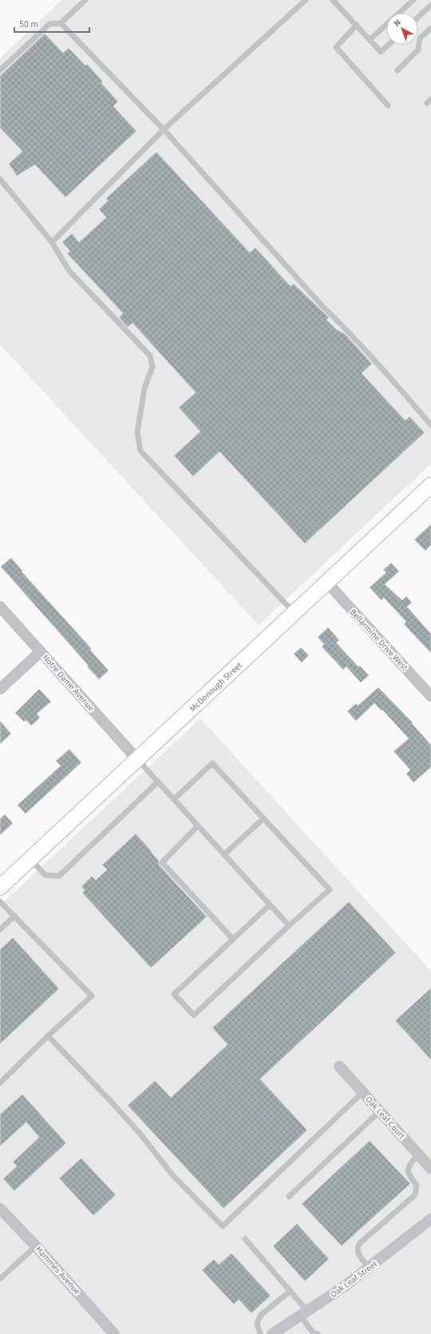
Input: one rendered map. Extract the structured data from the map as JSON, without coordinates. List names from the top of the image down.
{
  "streets": {
    "street": [
      "Bellarmine Drive West",
      "Notre Dame Avenue",
      "McDonough Street",
      "Oak Leaf Court",
      "Hammes Avenue",
      "Oak Leaf Street"
    ]
  },
  "crossings": [
    ["Bellarmine Drive West", "McDonough Street"],
    ["Notre Dame Avenue", "McDonough Street"]
  ],
  "scale_bar": "50 m",
  "north": "top left"
}
